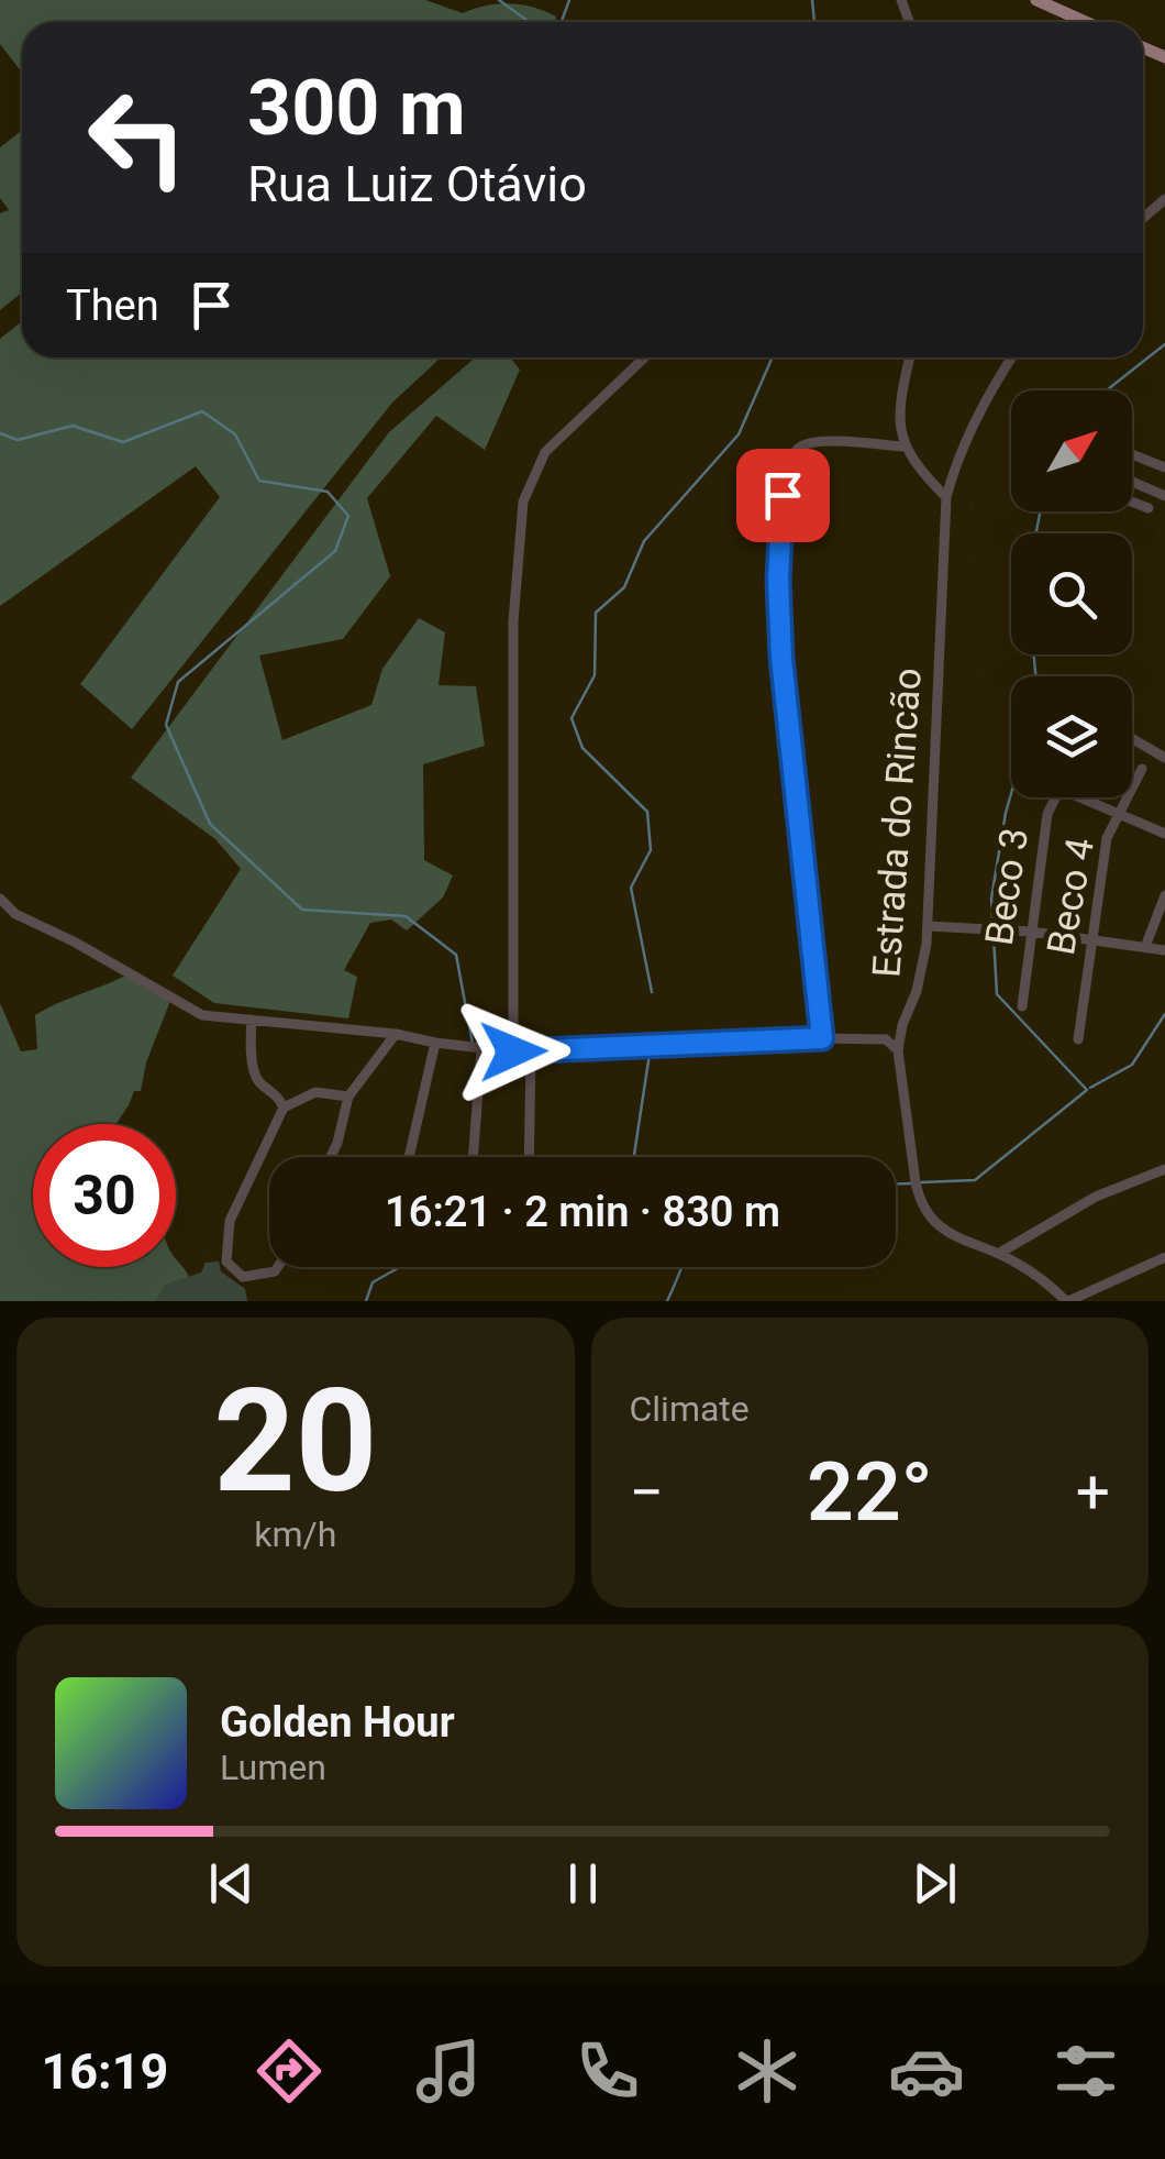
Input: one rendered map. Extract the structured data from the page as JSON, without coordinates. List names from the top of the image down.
{
  "streets": {
    "street": ["Estrada do Rincão", "Beco 3", "Beco 4"]
  },
  "north": "top right",
  "page": {
    "turn": ["300 m", "Rua Luiz Otávio"],
    "then": "Then",
    "limit": "30",
    "trip": "16:21 · 2 min · 830 m",
    "tile": [
      ["20", "km/h"],
      "Climate"
    ],
    "heat": ["−", "22°", "+"],
    "song": ["Golden Hour", "Lumen"],
    "tabs": "16:19"
  }
}
